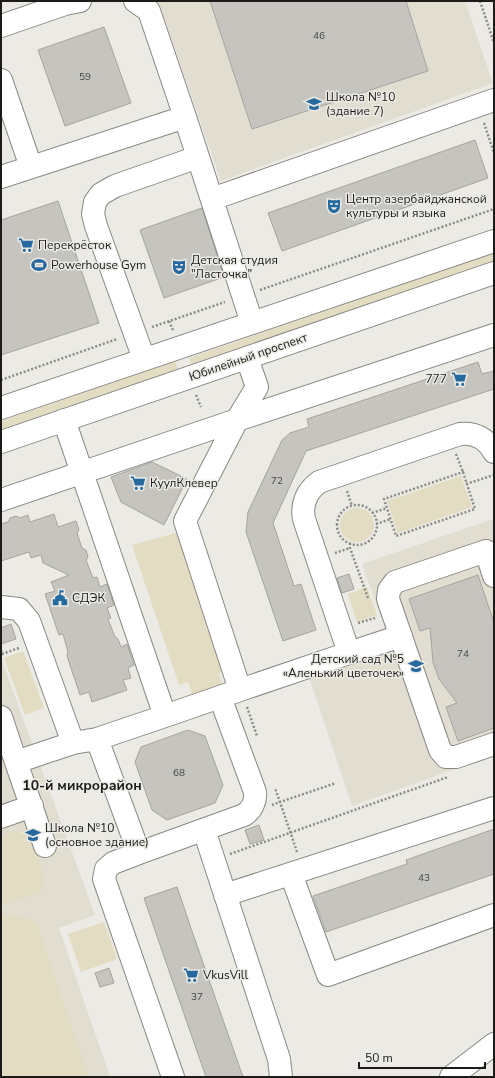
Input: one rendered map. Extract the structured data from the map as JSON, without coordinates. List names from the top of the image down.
{
  "streets": {
    "street": ["Юбилейный проспект"]
  },
  "districts": ["10-й микрорайон"],
  "places": {
    "school or university": ["Школа №10 (здание 7)", "Детский сад №5 «Аленький цветочек»", "Школа №10 (основное здание)"],
    "theatre": ["Центр азербайджанской культуры и языка", "Детская студия \"Ласточка\""],
    "supermarket": [
      "Перекрёсток",
      "777",
      "КуулКлевер",
      "VkusVill"
    ],
    "sports": ["Powerhouse Gym"],
    "public building": ["СДЭК"]
  },
  "house_numbers": [
    "46",
    "59",
    "72",
    "74",
    "68",
    "43",
    "37"
  ],
  "scale_bar": "50 m"
}
